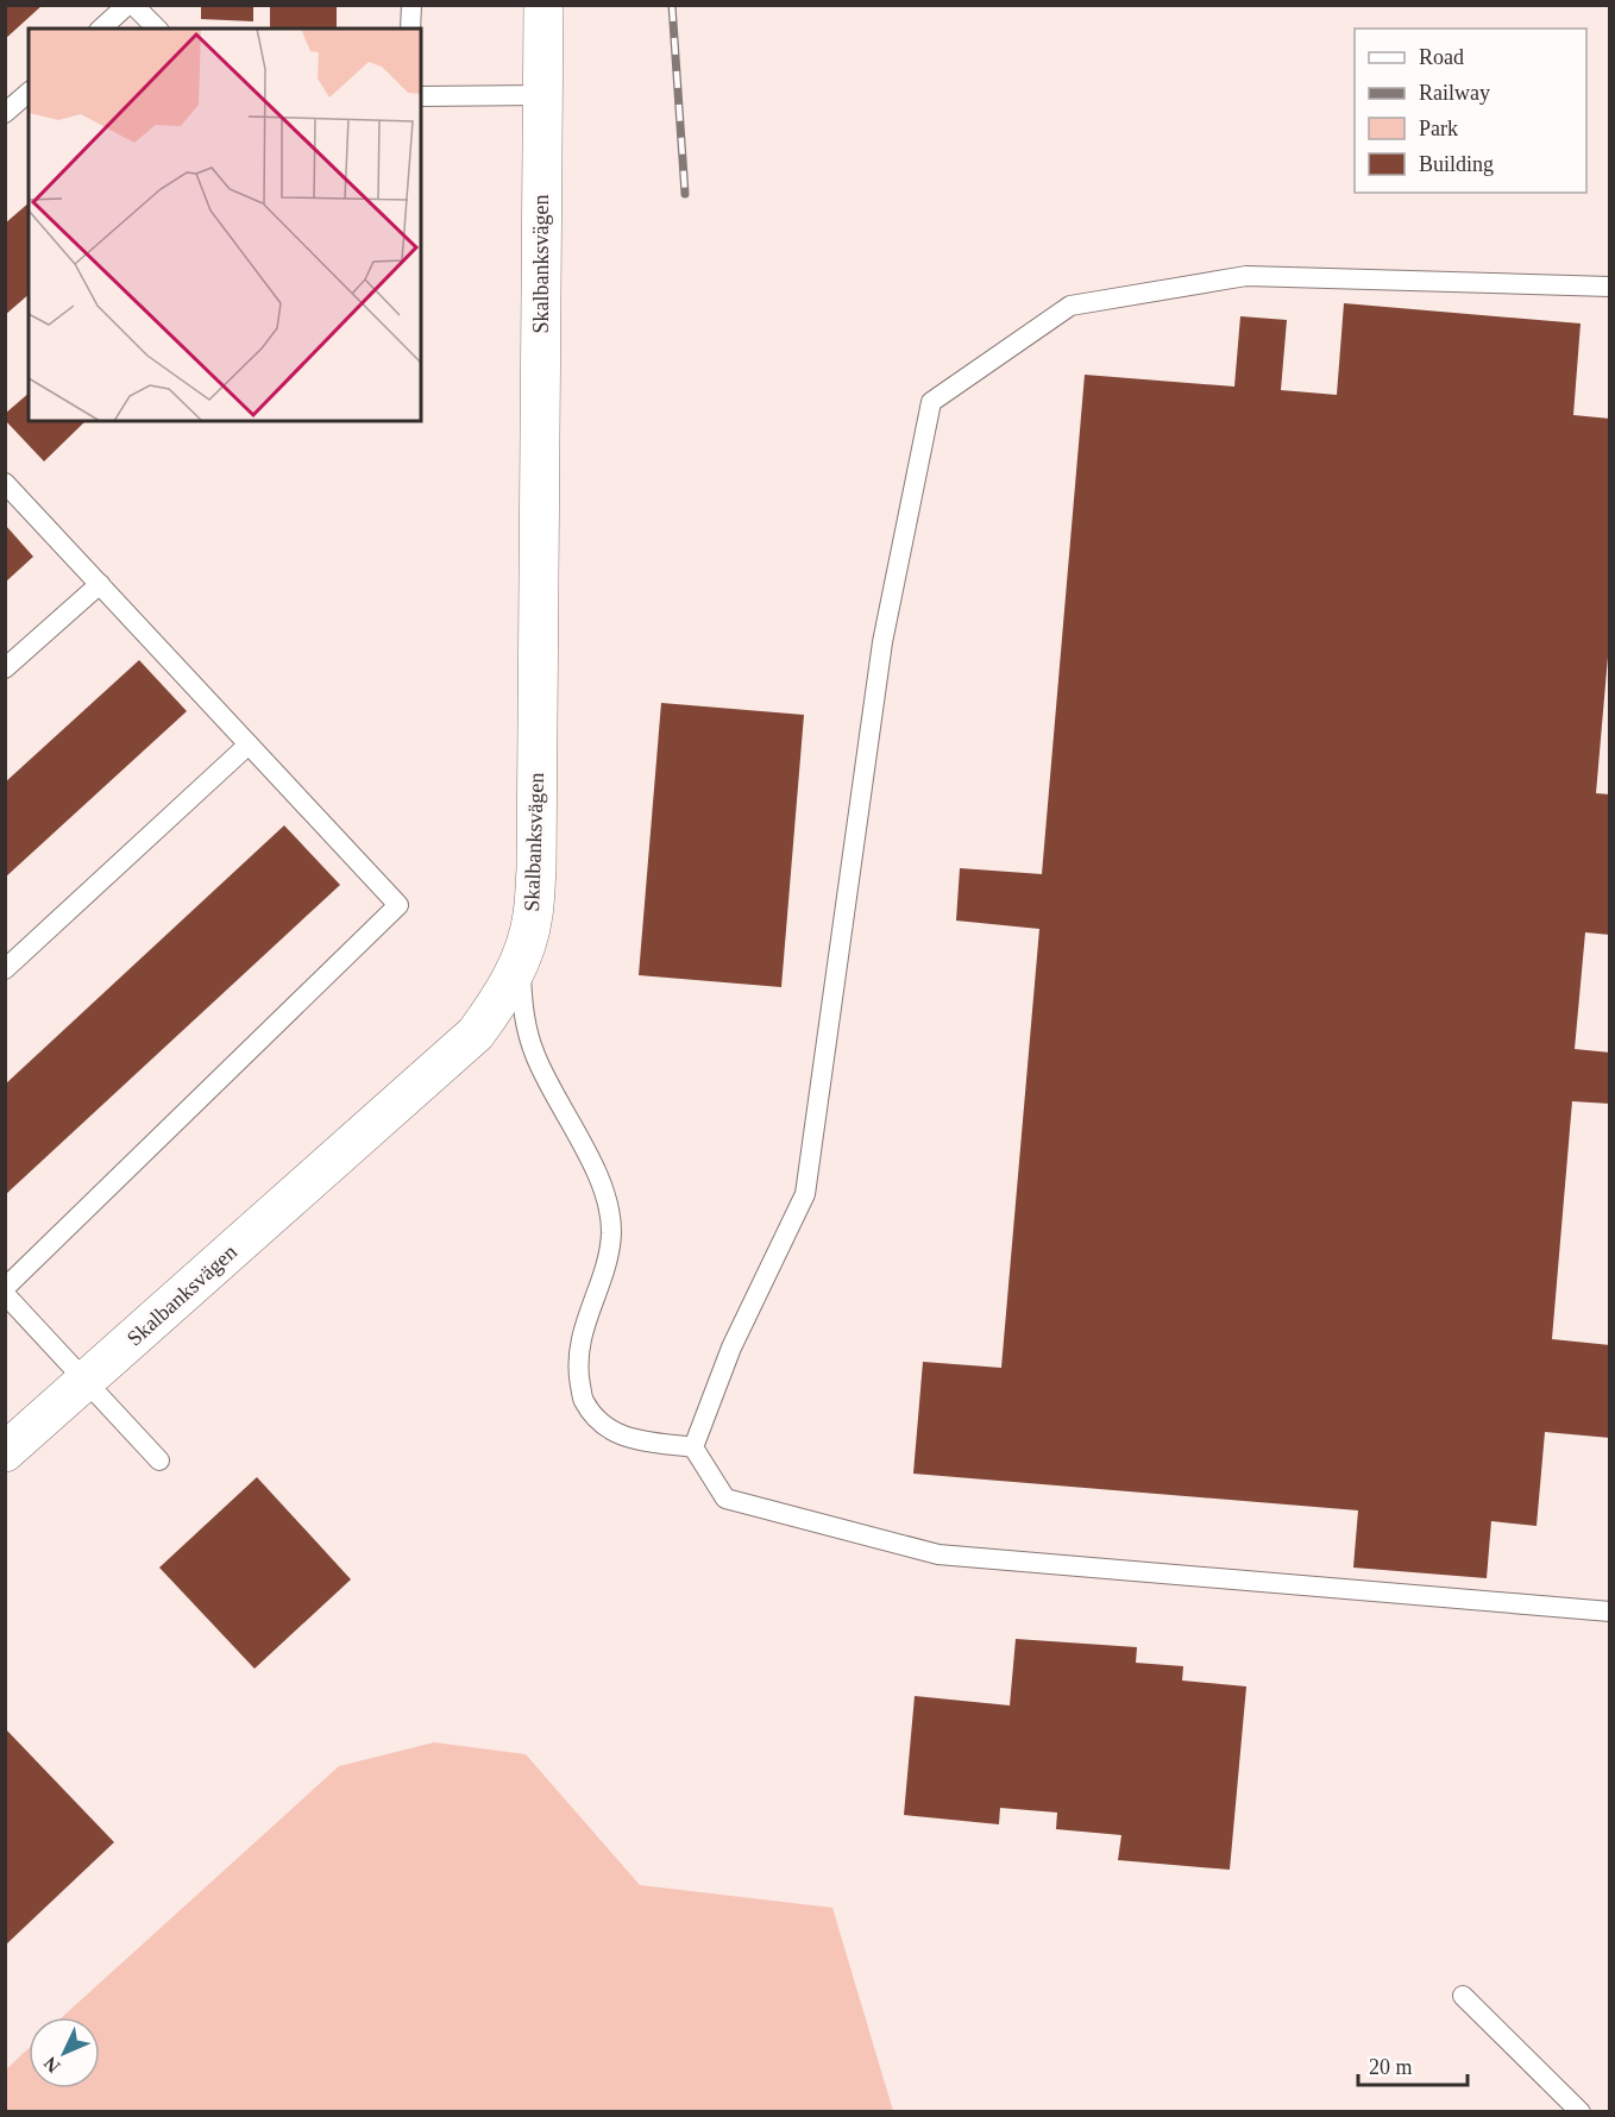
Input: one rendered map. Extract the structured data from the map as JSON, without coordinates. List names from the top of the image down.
{
  "streets": {
    "street": ["Skalbanksvägen"]
  },
  "legend": [
    "Road",
    "Railway",
    "Park",
    "Building"
  ],
  "scale_bar": "20 m",
  "north": "bottom left"
}
